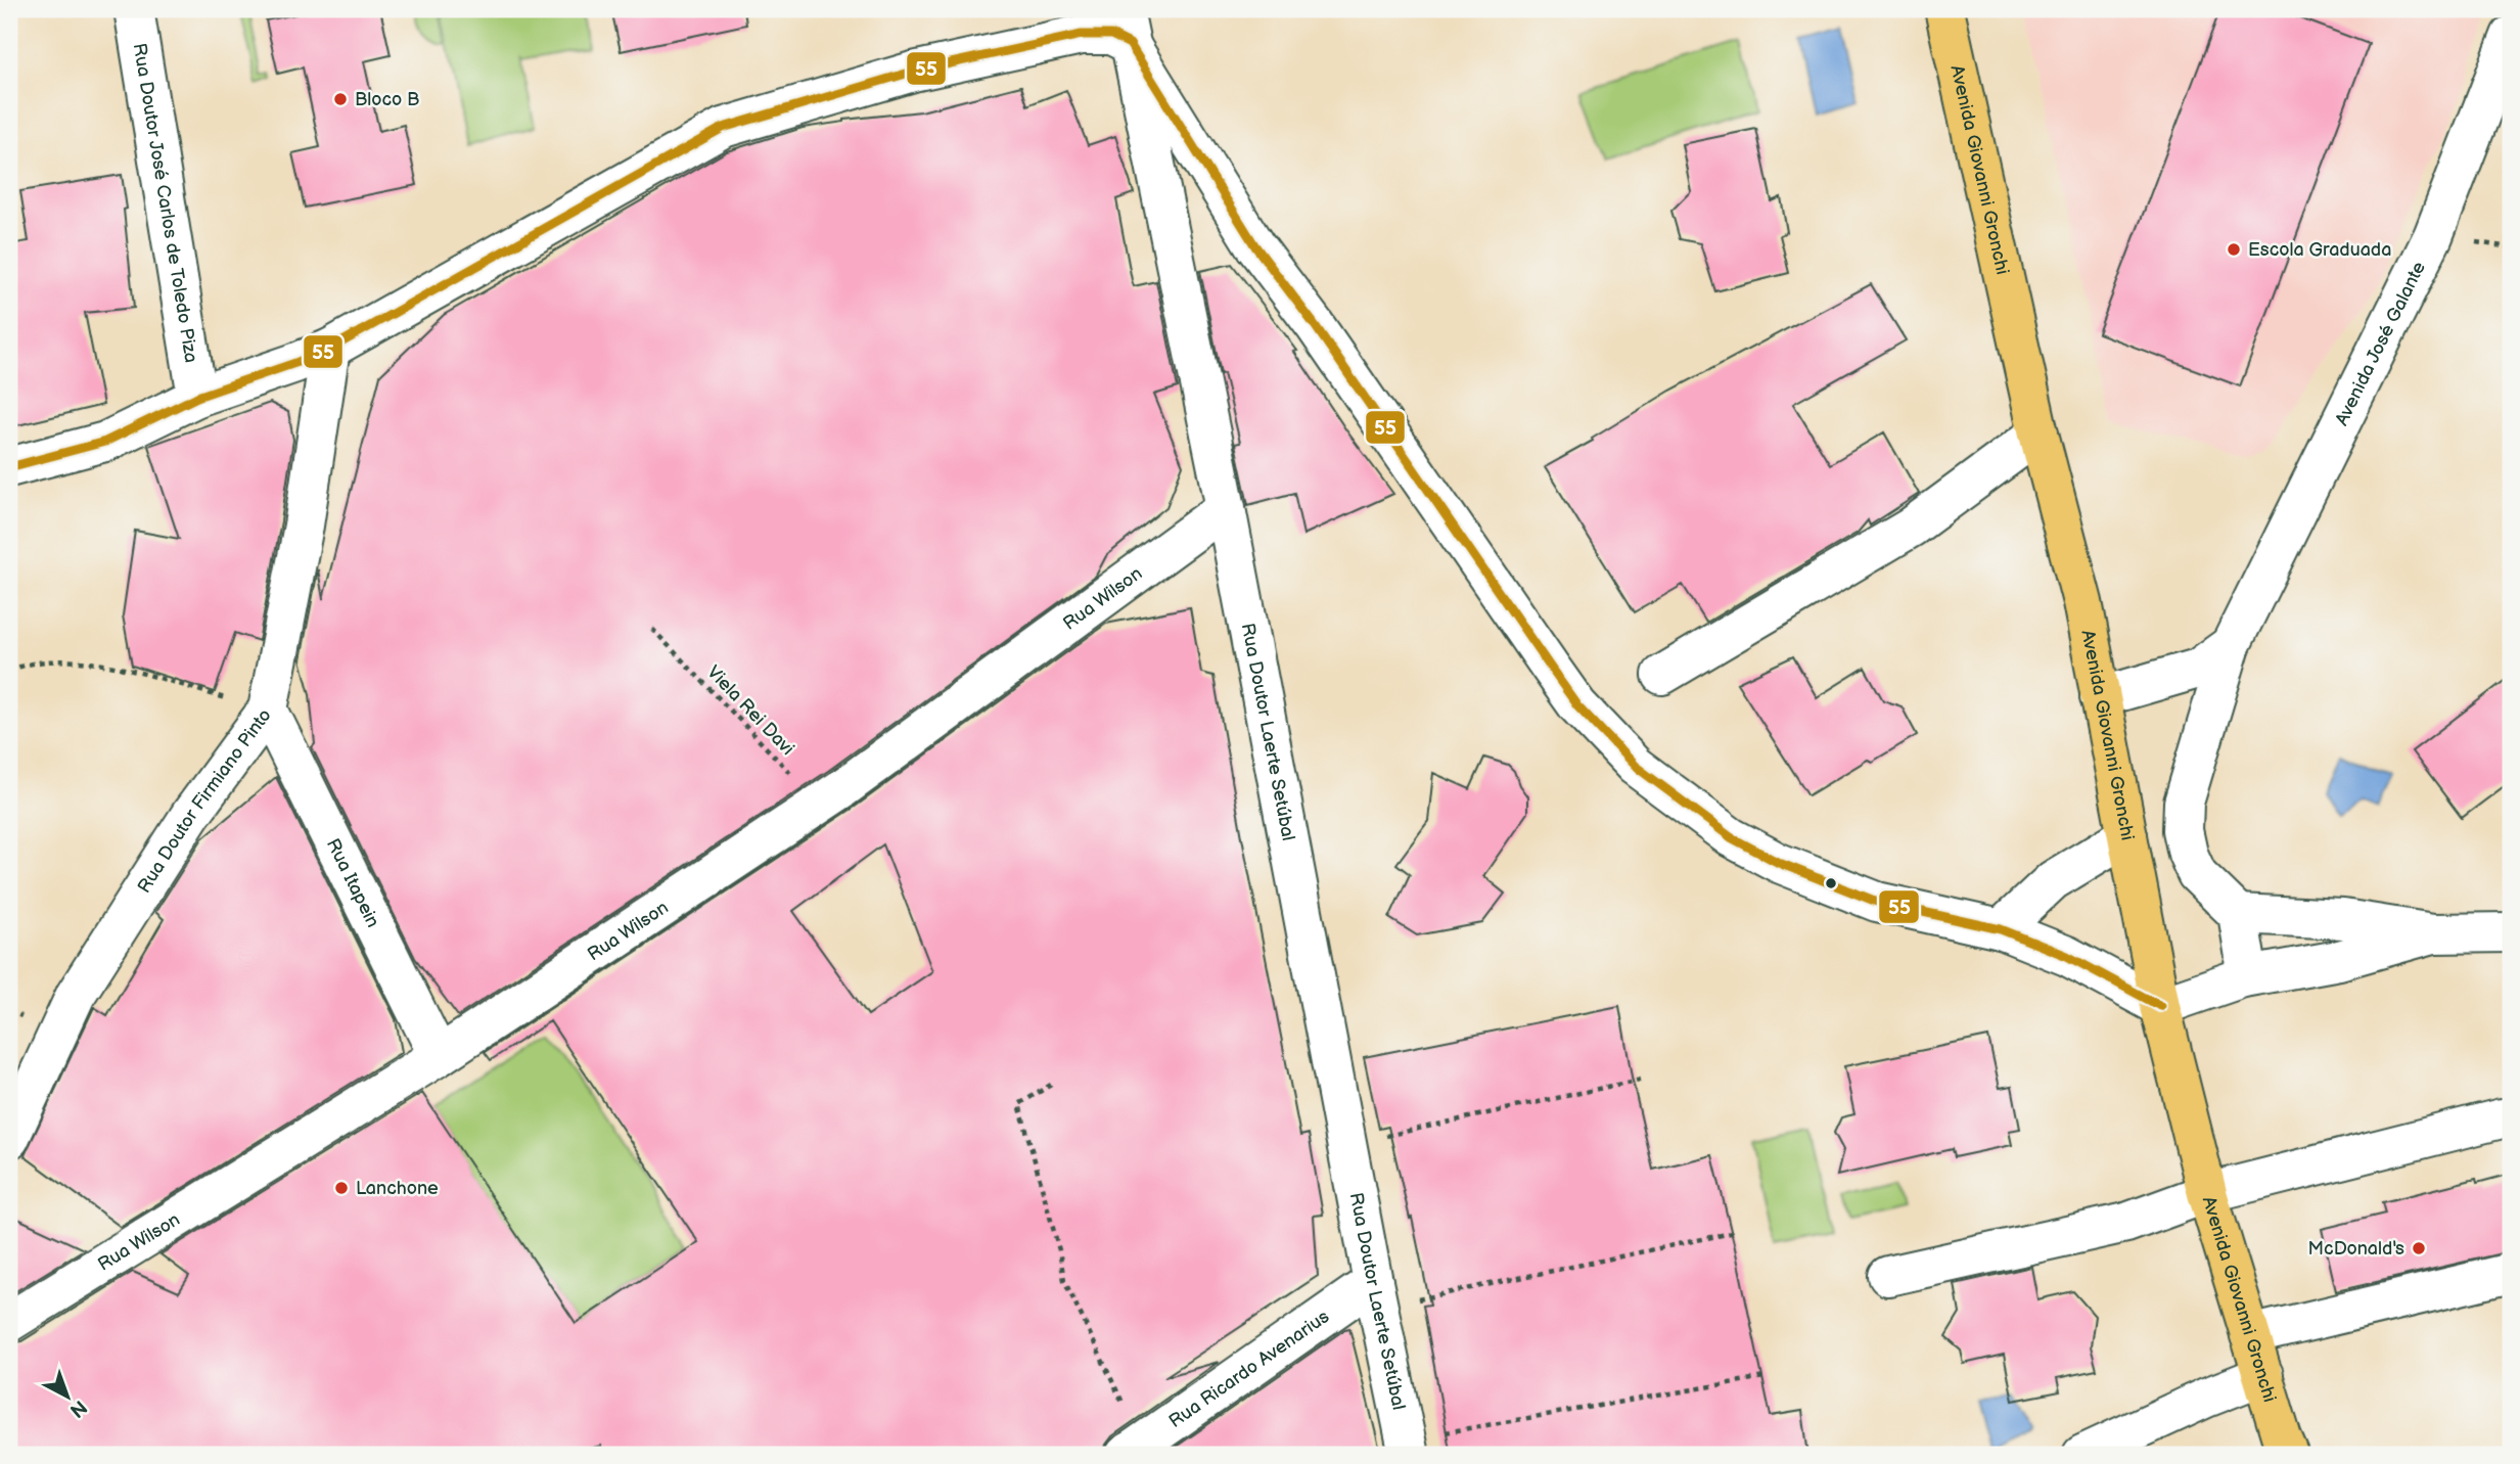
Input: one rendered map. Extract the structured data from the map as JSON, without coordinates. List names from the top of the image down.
{
  "streets": {
    "main road": ["Avenida Giovanni Gronchi"],
    "street": [
      "Rua Doutor José Carlos de Toledo Piza",
      "Avenida José Galante",
      "Rua Wilson",
      "Rua Doutor Laerte Setúbal",
      "Rua Doutor Firmiano Pinto",
      "Rua Itapein",
      "Rua Ricardo Avenarius"
    ],
    "path": ["Viela Rei Davi"]
  },
  "crossings": [
    ["Avenida Giovanni Gronchi", "Avenida José Galante"],
    ["Rua Wilson", "Viela Rei Davi"],
    ["Rua Wilson", "Rua Doutor Laerte Setúbal"],
    ["Rua Wilson", "Rua Itapein"],
    ["Rua Doutor Laerte Setúbal", "Rua Ricardo Avenarius"],
    ["Rua Doutor Firmiano Pinto", "Rua Itapein"]
  ],
  "places": [
    "Bloco B",
    "Escola Graduada",
    "Lanchone",
    "McDonald's"
  ],
  "lines": ["transit line 55"],
  "north": "bottom right"
}
